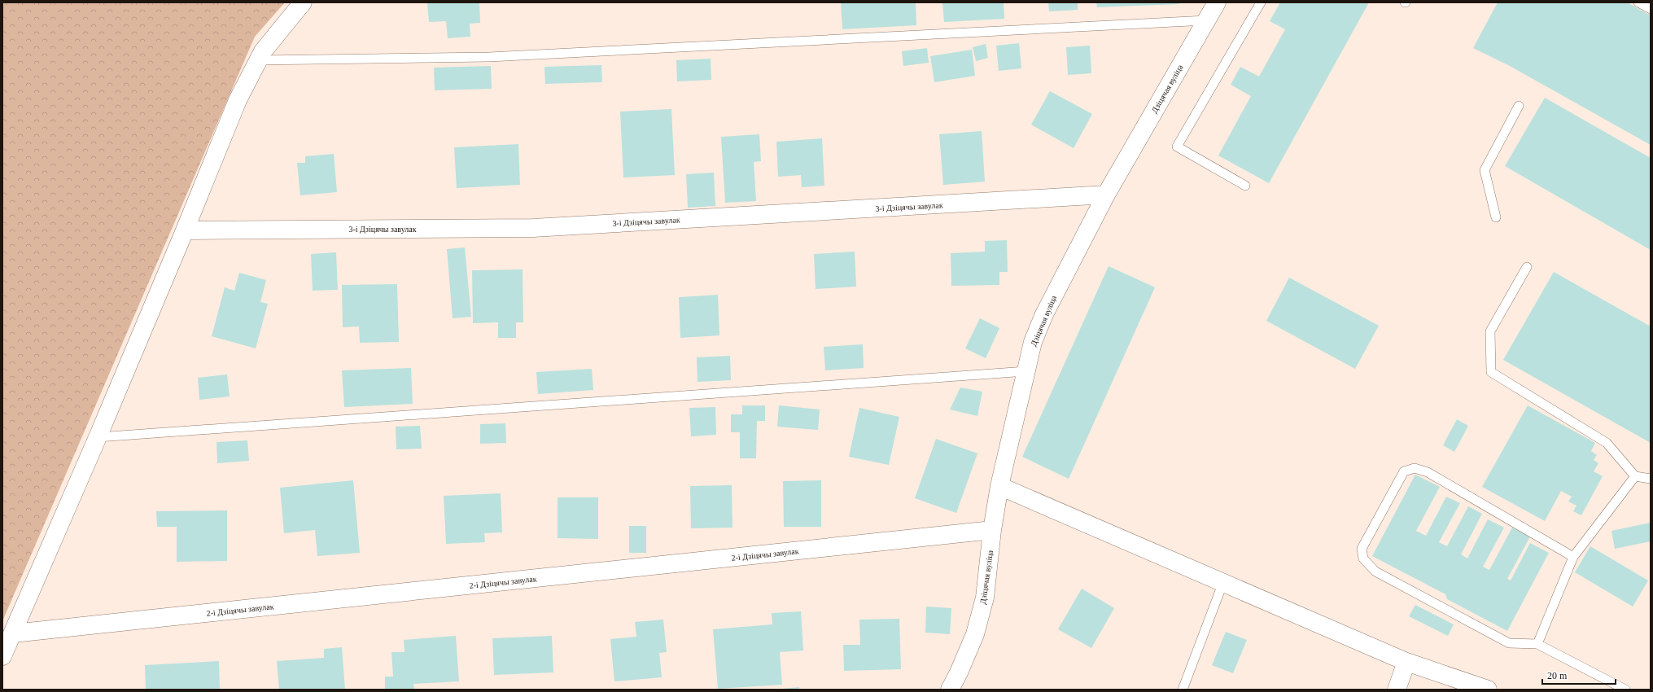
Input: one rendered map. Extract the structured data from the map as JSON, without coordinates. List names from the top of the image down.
{
  "streets": {
    "street": ["Дзіцячая вуліца", "3-і Дзіцячы завулак", "2-і Дзіцячы завулак"]
  },
  "crossings": [
    ["Дзіцячая вуліца", "3-і Дзіцячы завулак"],
    ["Дзіцячая вуліца", "2-і Дзіцячы завулак"]
  ],
  "scale_bar": "20 m"
}
